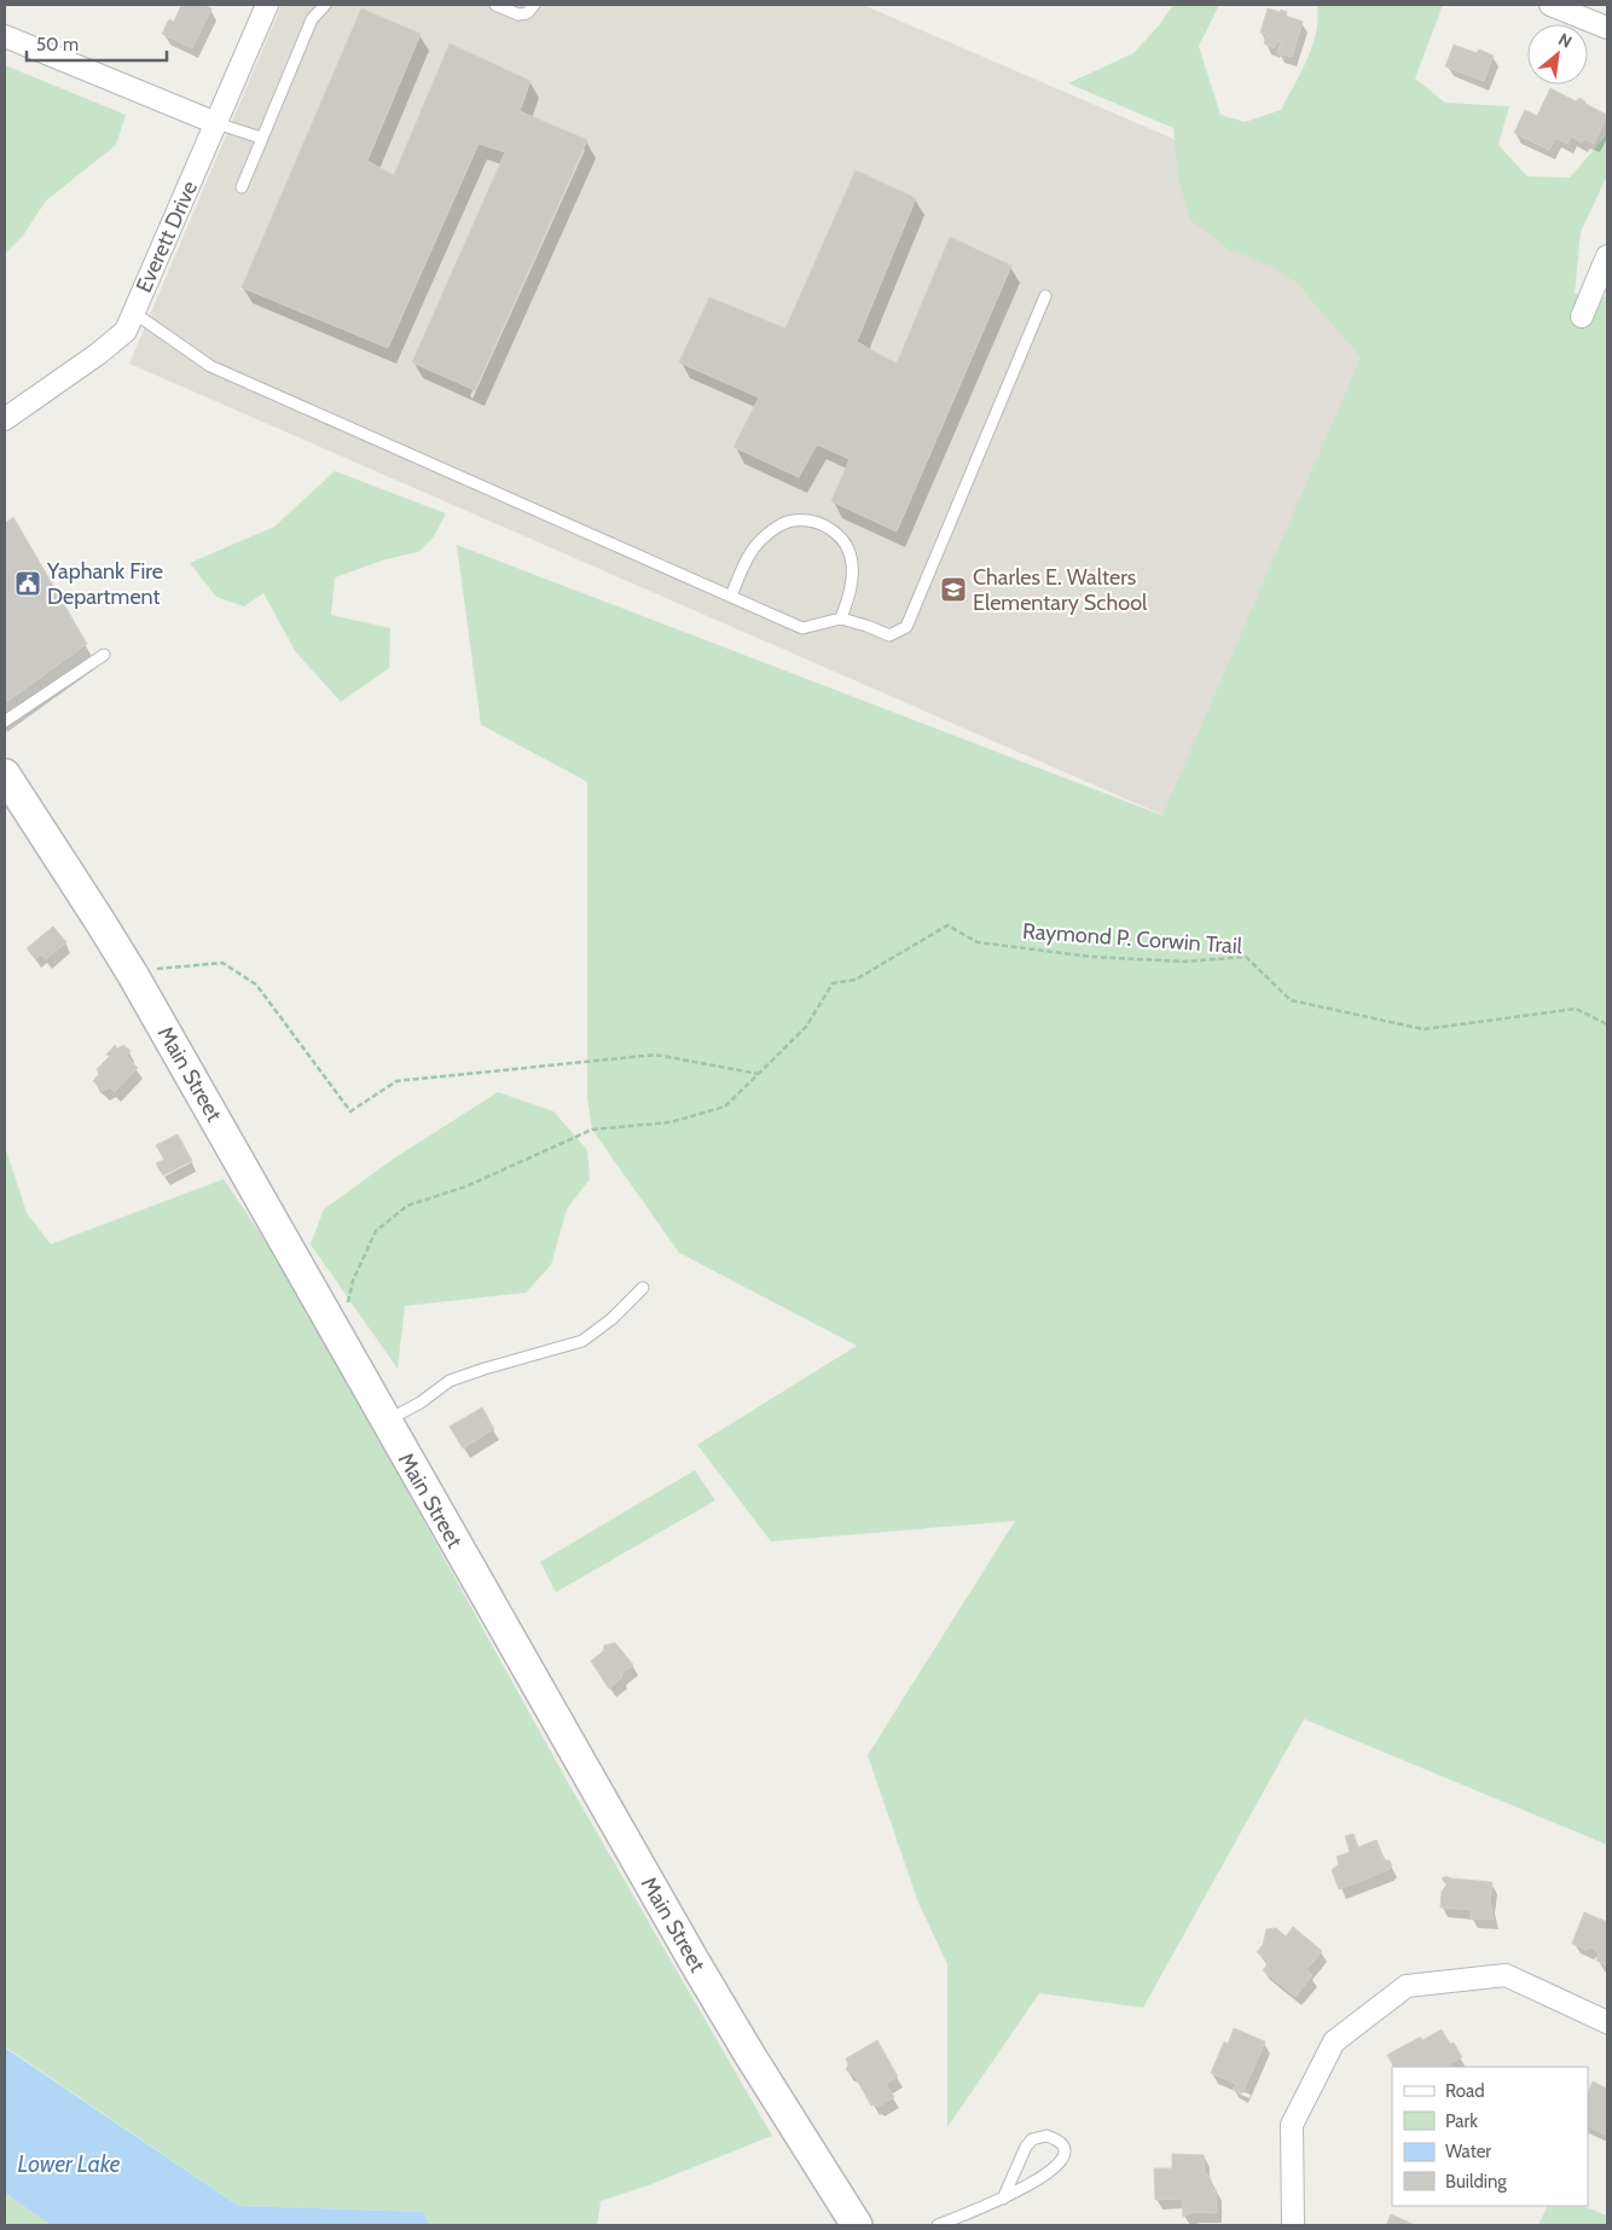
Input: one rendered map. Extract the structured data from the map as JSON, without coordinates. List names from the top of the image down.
{
  "streets": {
    "main road": ["Main Street"],
    "street": ["Everett Drive"],
    "path": ["Raymond P. Corwin Trail"]
  },
  "crossings": [
    ["Raymond P. Corwin Trail", "Main Street"]
  ],
  "water": ["Lower Lake"],
  "places": {
    "public building": ["Yaphank Fire Department"],
    "school or university": ["Charles E. Walters Elementary School"]
  },
  "legend": [
    "Road",
    "Park",
    "Water",
    "Building"
  ],
  "scale_bar": "50 m",
  "north": "top right"
}
